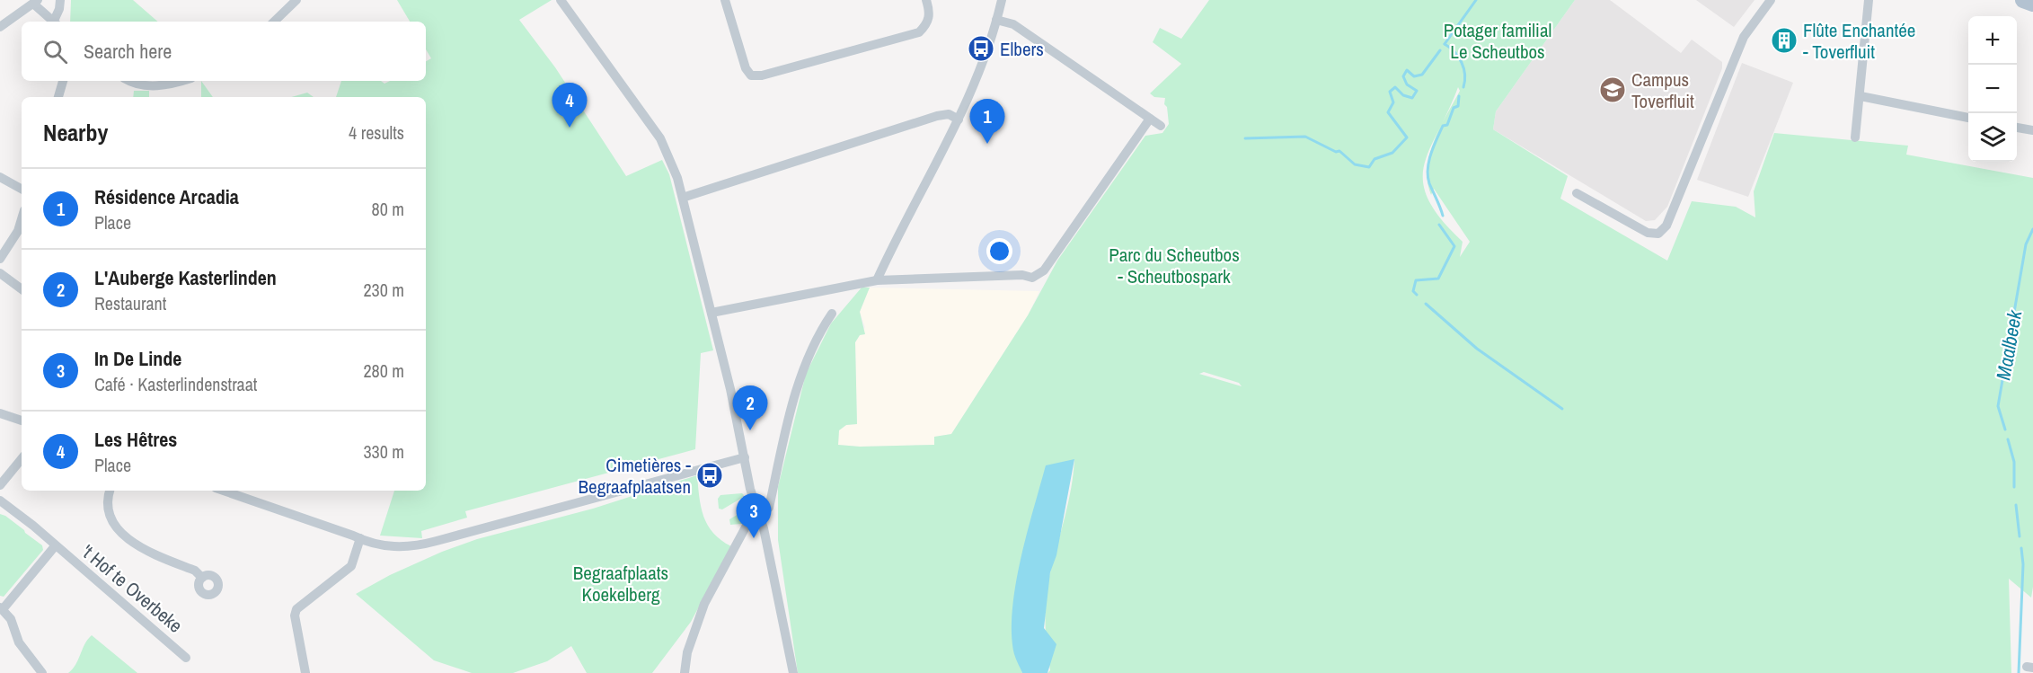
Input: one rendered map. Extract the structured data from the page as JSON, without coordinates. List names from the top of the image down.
{
  "streets": {
    "street": ["'t Hof te Overbeke"]
  },
  "water": ["Maalbeek"],
  "parks": ["Potager familial Le Scheutbos", "Parc du Scheutbos - Scheutbospark", "Begraafplaats Koekelberg"],
  "places": {
    "building": ["Flûte Enchantée - Toverfluit"],
    "bus stop": ["Elbers", "Cimetières - Begraafplaatsen"],
    "school or university": ["Campus Toverfluit"]
  },
  "page": {
    "map_buttons": ["+", "−"],
    "search": "Search here",
    "pins": [
      "4",
      "1",
      "2",
      "3"
    ],
    "heading": ["Nearby", "4 results"],
    "list": [
      {
        "mark": "1",
        "name": "Résidence Arcadia",
        "note": "Place",
        "value": "80 m"
      },
      {
        "mark": "2",
        "name": "L'Auberge Kasterlinden",
        "note": "Restaurant",
        "value": "230 m"
      },
      {
        "mark": "3",
        "name": "In De Linde",
        "note": "Café · Kasterlindenstraat",
        "value": "280 m"
      },
      {
        "mark": "4",
        "name": "Les Hêtres",
        "note": "Place",
        "value": "330 m"
      }
    ]
  }
}
